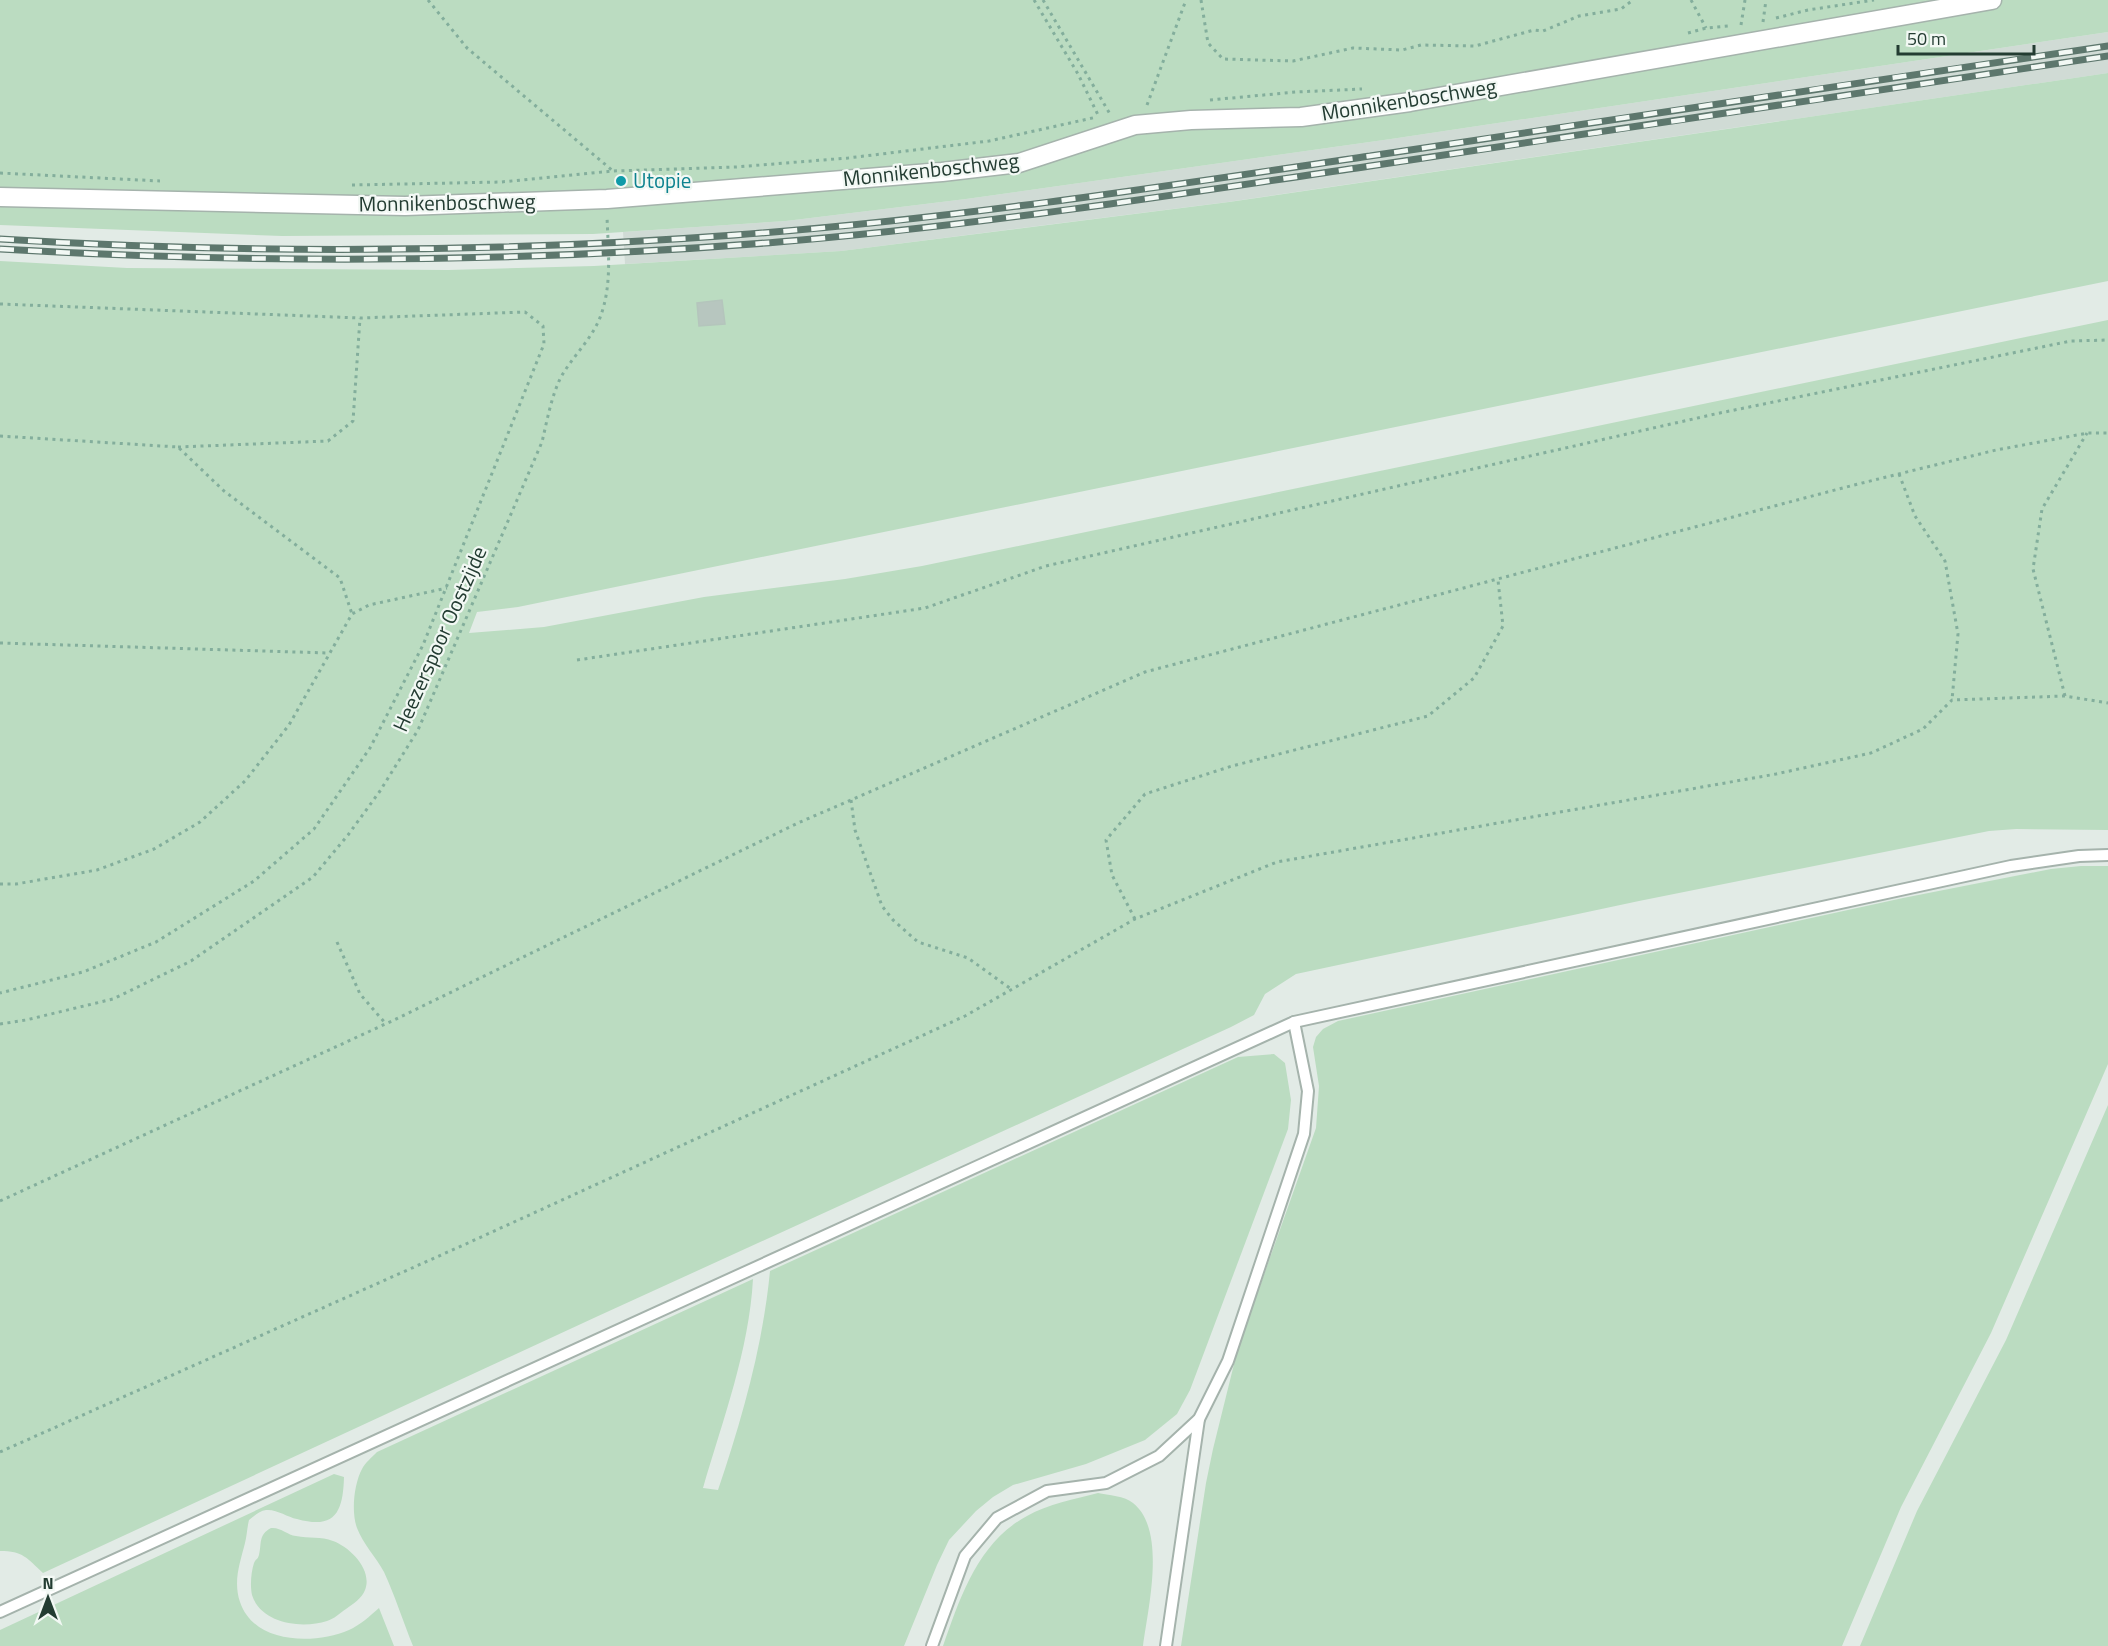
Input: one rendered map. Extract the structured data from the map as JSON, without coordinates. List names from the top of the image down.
{
  "streets": {
    "street": ["Monnikenboschweg"],
    "path": ["Heezerspoor Oostzijde"]
  },
  "crossings": [
    ["Monnikenboschweg", "Heezerspoor Oostzijde"]
  ],
  "places": ["Utopie"],
  "scale_bar": "50 m",
  "north": "top"
}
